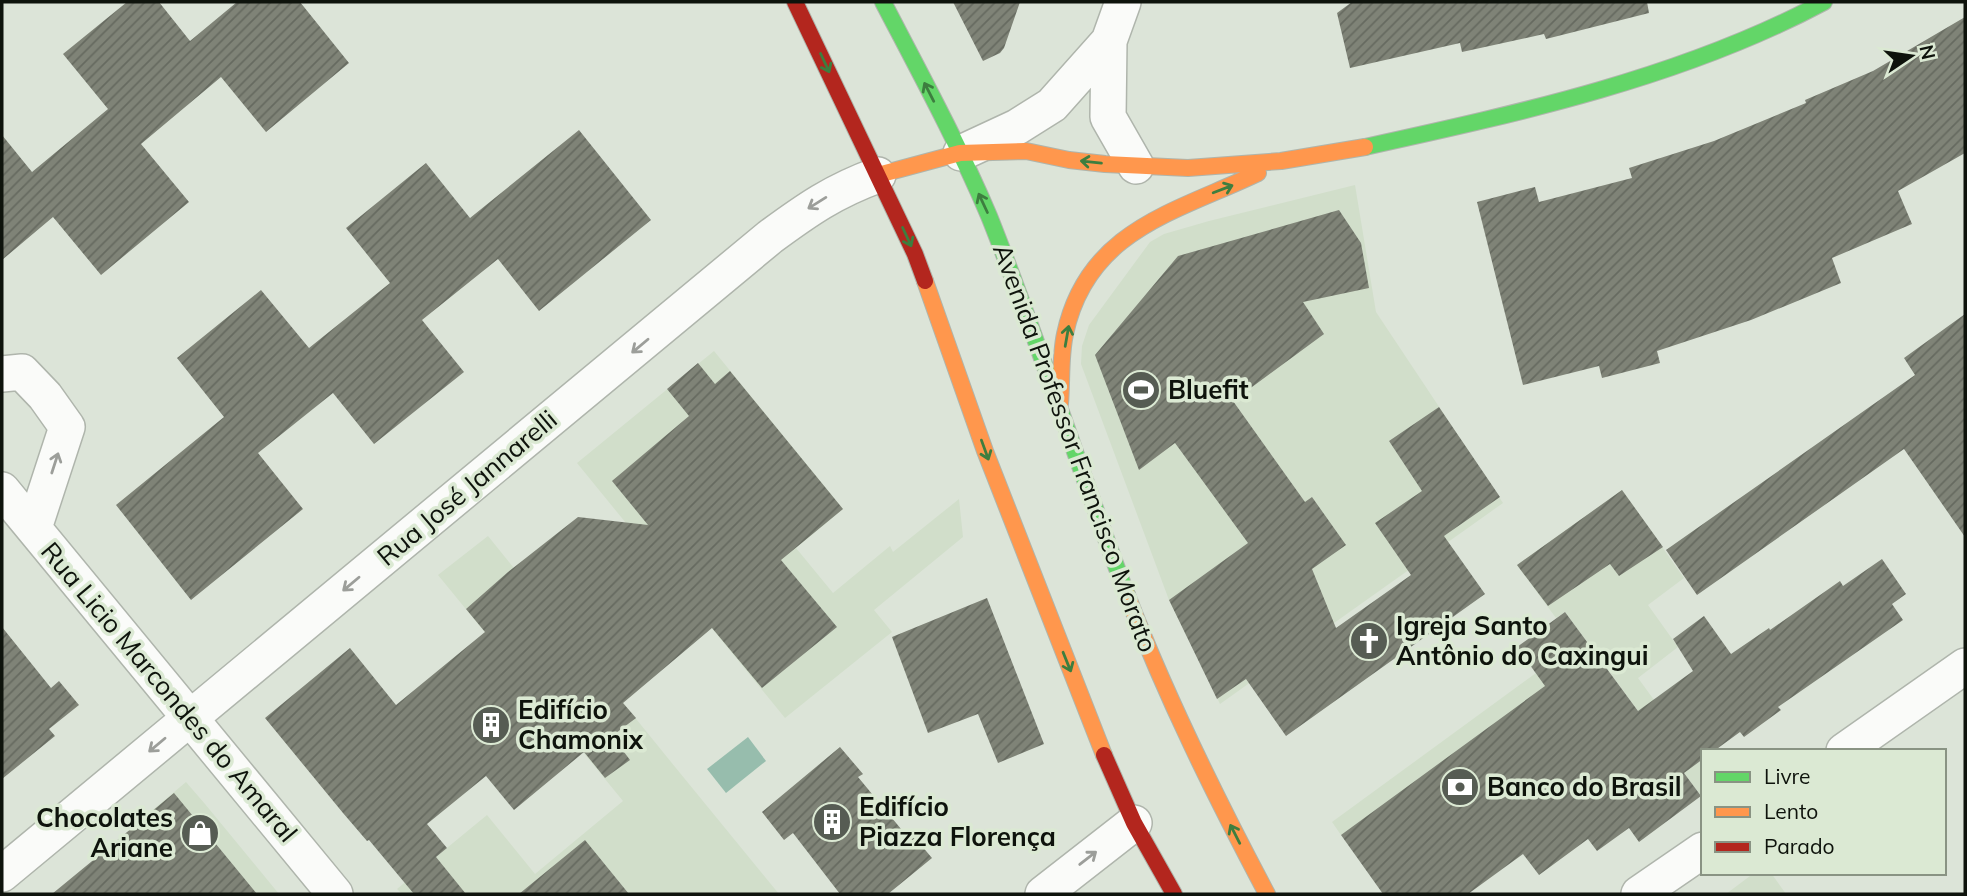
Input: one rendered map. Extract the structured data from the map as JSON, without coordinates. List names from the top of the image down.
{
  "streets": {
    "main road": ["Avenida Professor Francisco Morato", "Rua José Jannarelli"],
    "street": ["Rua Licio Marcondes do Amaral"]
  },
  "crossings": [
    ["Avenida Professor Francisco Morato", "Rua José Jannarelli"],
    ["Rua José Jannarelli", "Rua Licio Marcondes do Amaral"]
  ],
  "one_way": ["Rua José Jannarelli"],
  "places": {
    "sports": ["Bluefit"],
    "church": ["Igreja Santo Antônio do Caxingui"],
    "building": ["Edifício Chamonix", "Edifício Piazza Florença"],
    "bank": ["Banco do Brasil"],
    "shop": ["Chocolates Ariane"]
  },
  "legend": ["Livre", "Lento", "Parado"],
  "north": "right"
}
